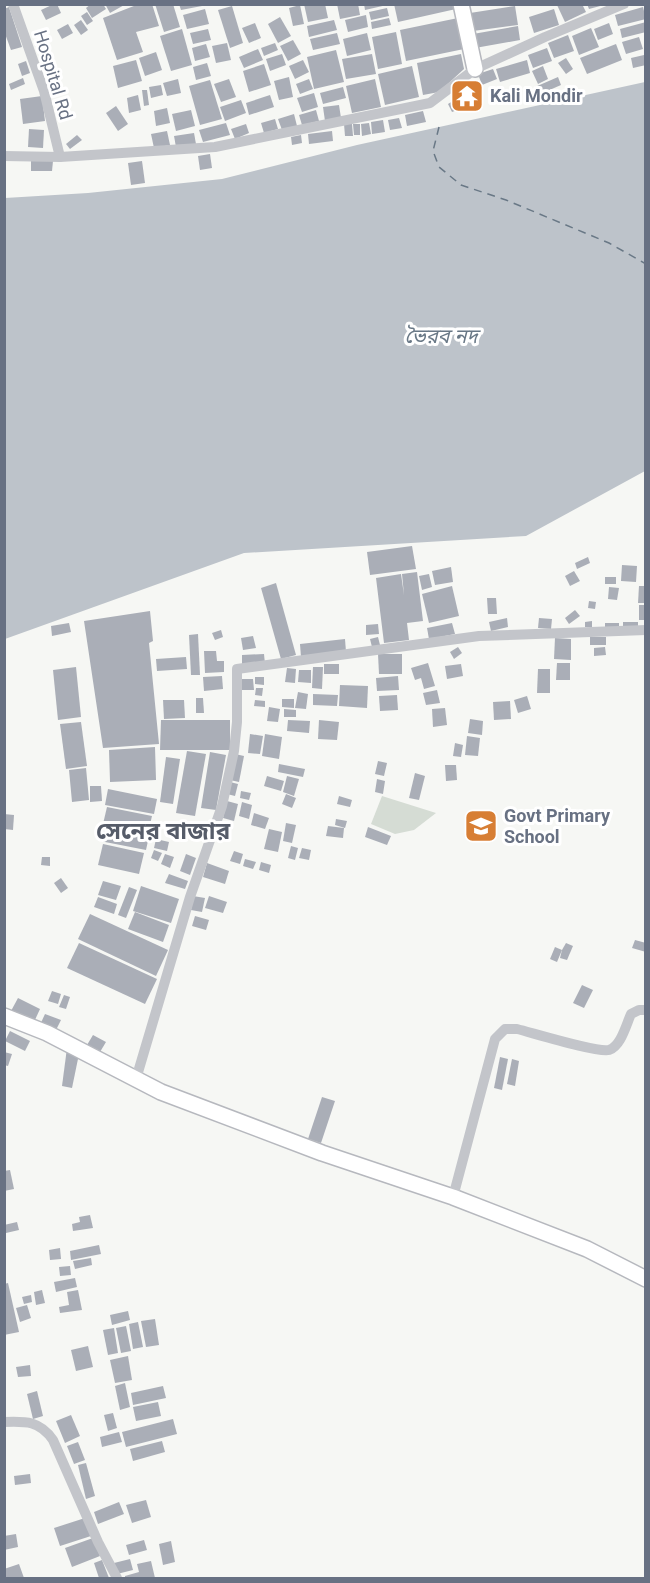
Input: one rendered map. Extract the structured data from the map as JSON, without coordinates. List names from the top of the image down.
{
  "streets": {
    "street": ["Hospital Rd"]
  },
  "districts": ["সেনের বাজার"],
  "water": ["ভৈরব নদ"],
  "places": {
    "temple": ["Kali Mondir"],
    "school or university": ["Govt Primary School"]
  }
}
